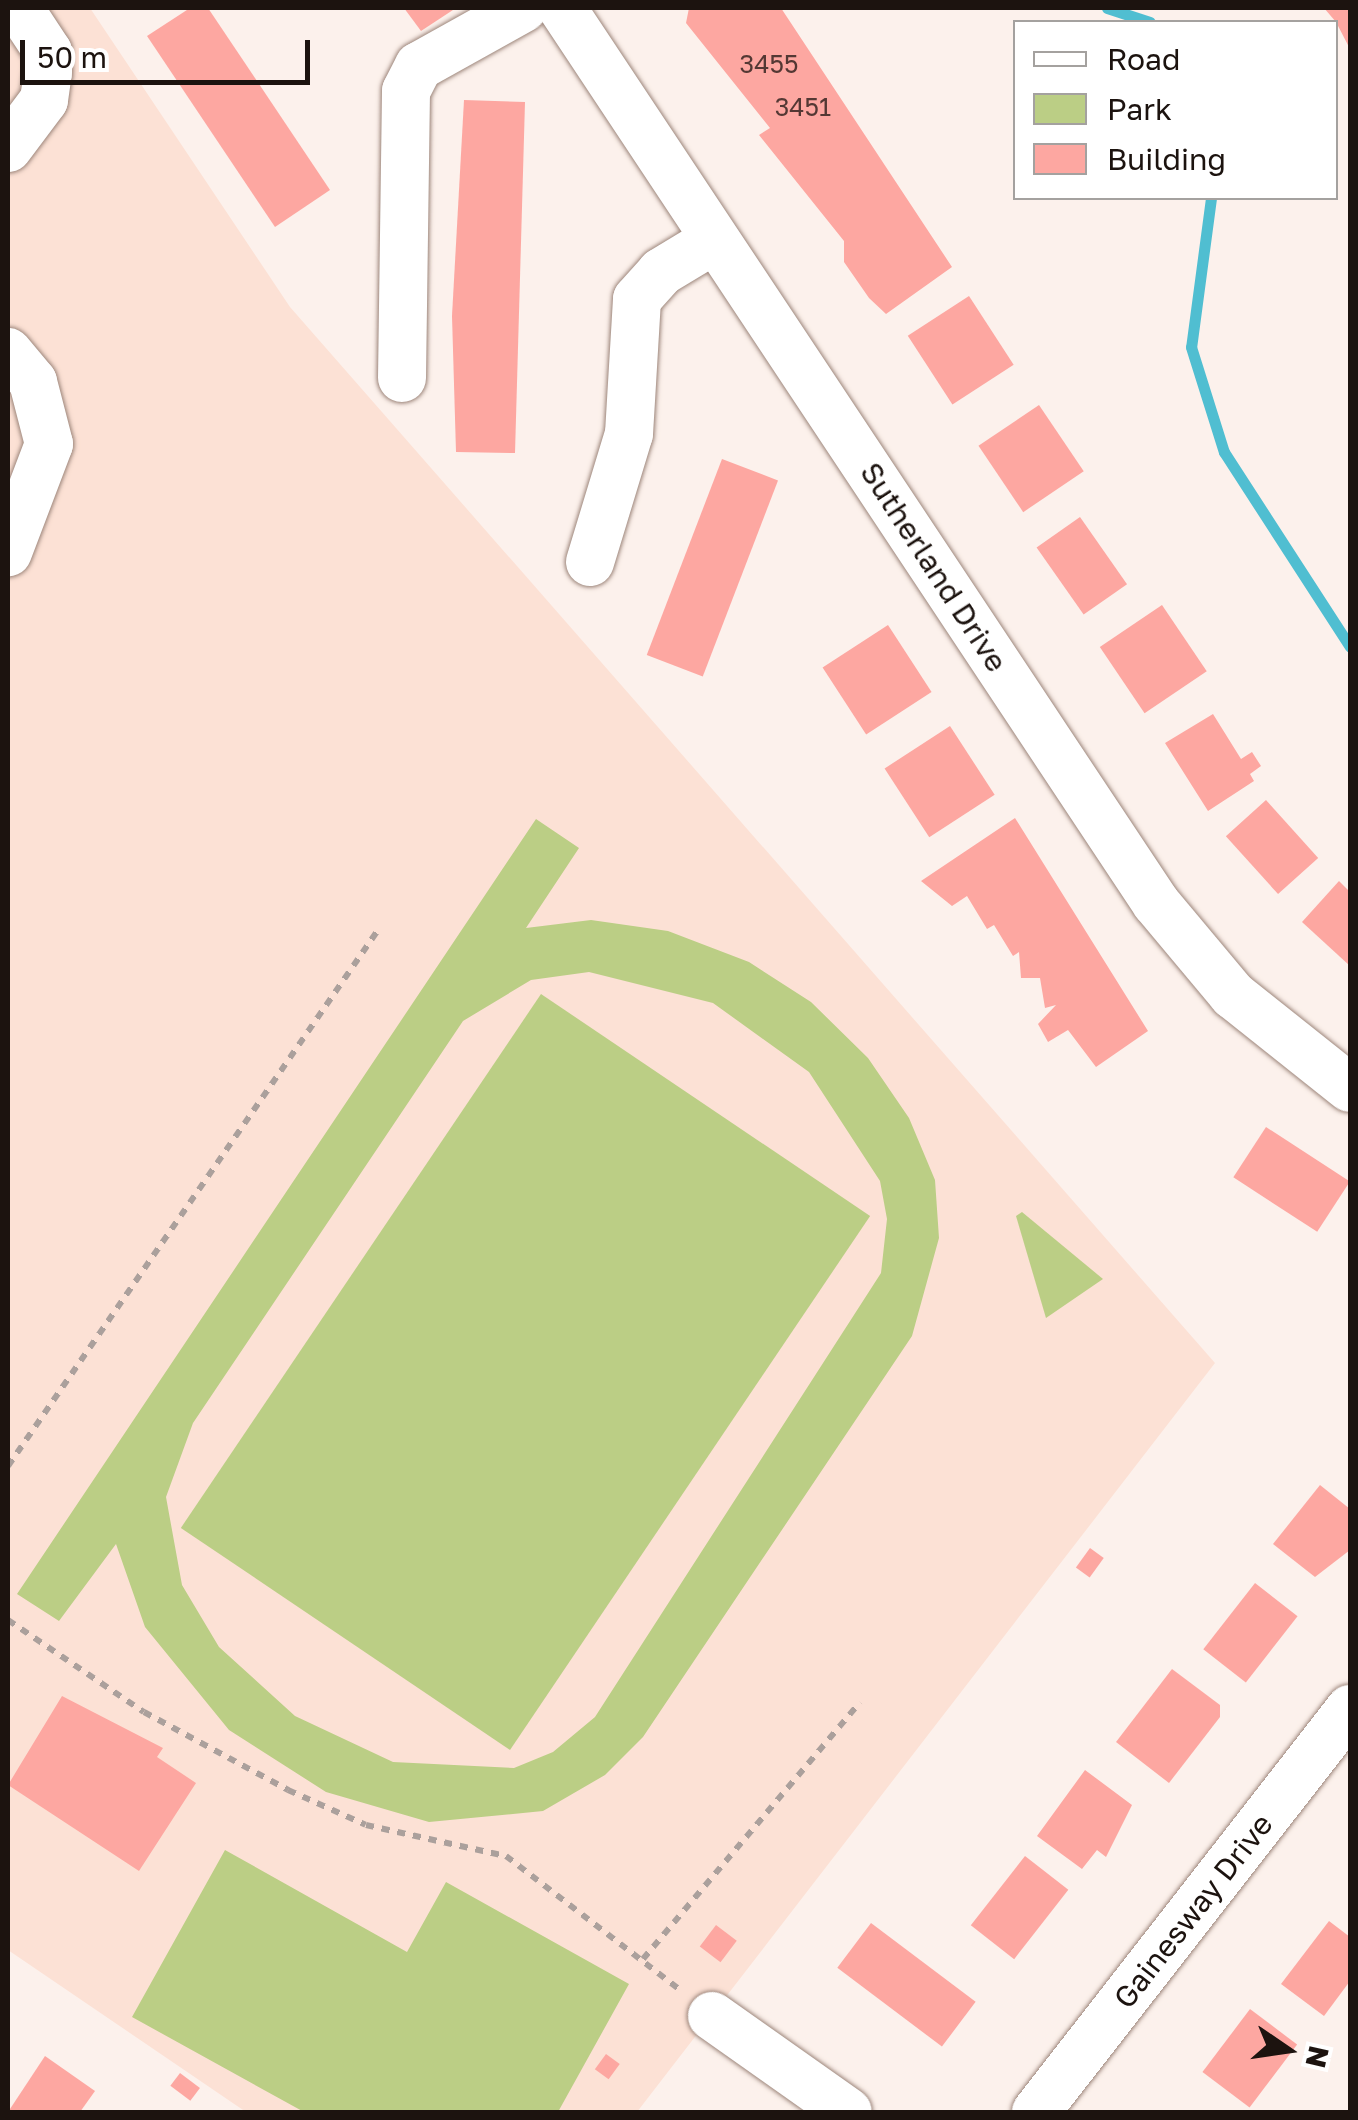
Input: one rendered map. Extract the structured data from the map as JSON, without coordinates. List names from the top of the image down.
{
  "streets": {
    "street": ["Sutherland Drive", "Gainesway Drive"]
  },
  "house_numbers": ["3455", "3451"],
  "legend": ["Road", "Park", "Building"],
  "scale_bar": "50 m",
  "north": "right"
}
